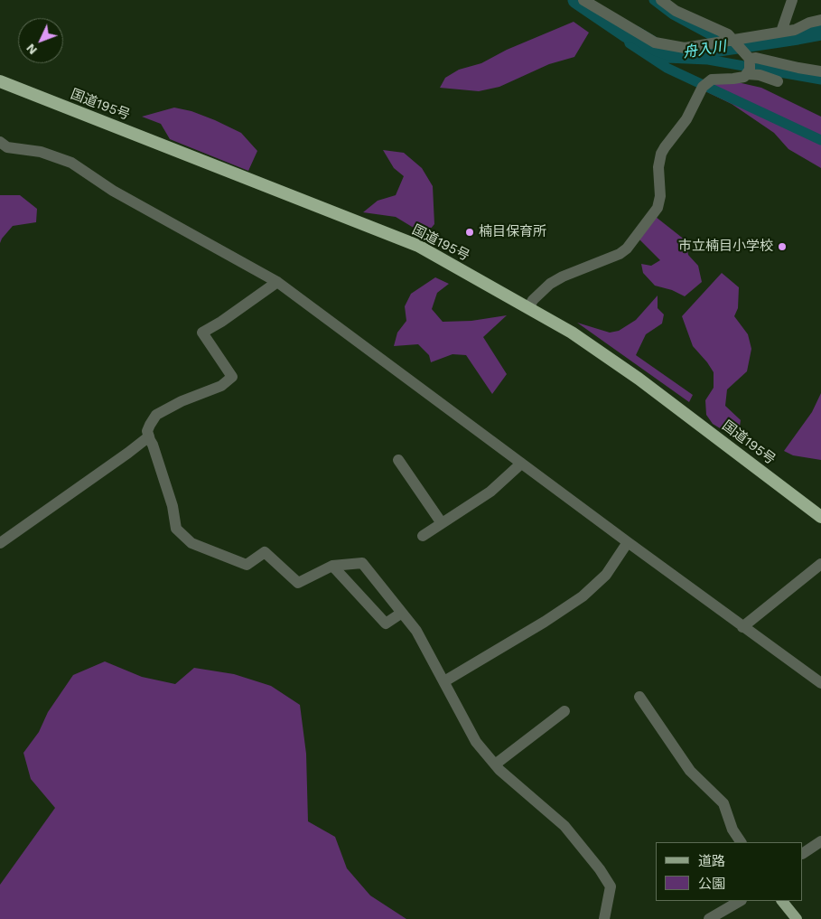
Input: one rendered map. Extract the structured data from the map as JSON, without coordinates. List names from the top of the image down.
{
  "streets": {
    "highway": ["国道195号"]
  },
  "water": ["舟入川"],
  "places": ["楠目保育所", "市立楠目小学校"],
  "legend": ["道路", "公園"],
  "north": "bottom left"
}
